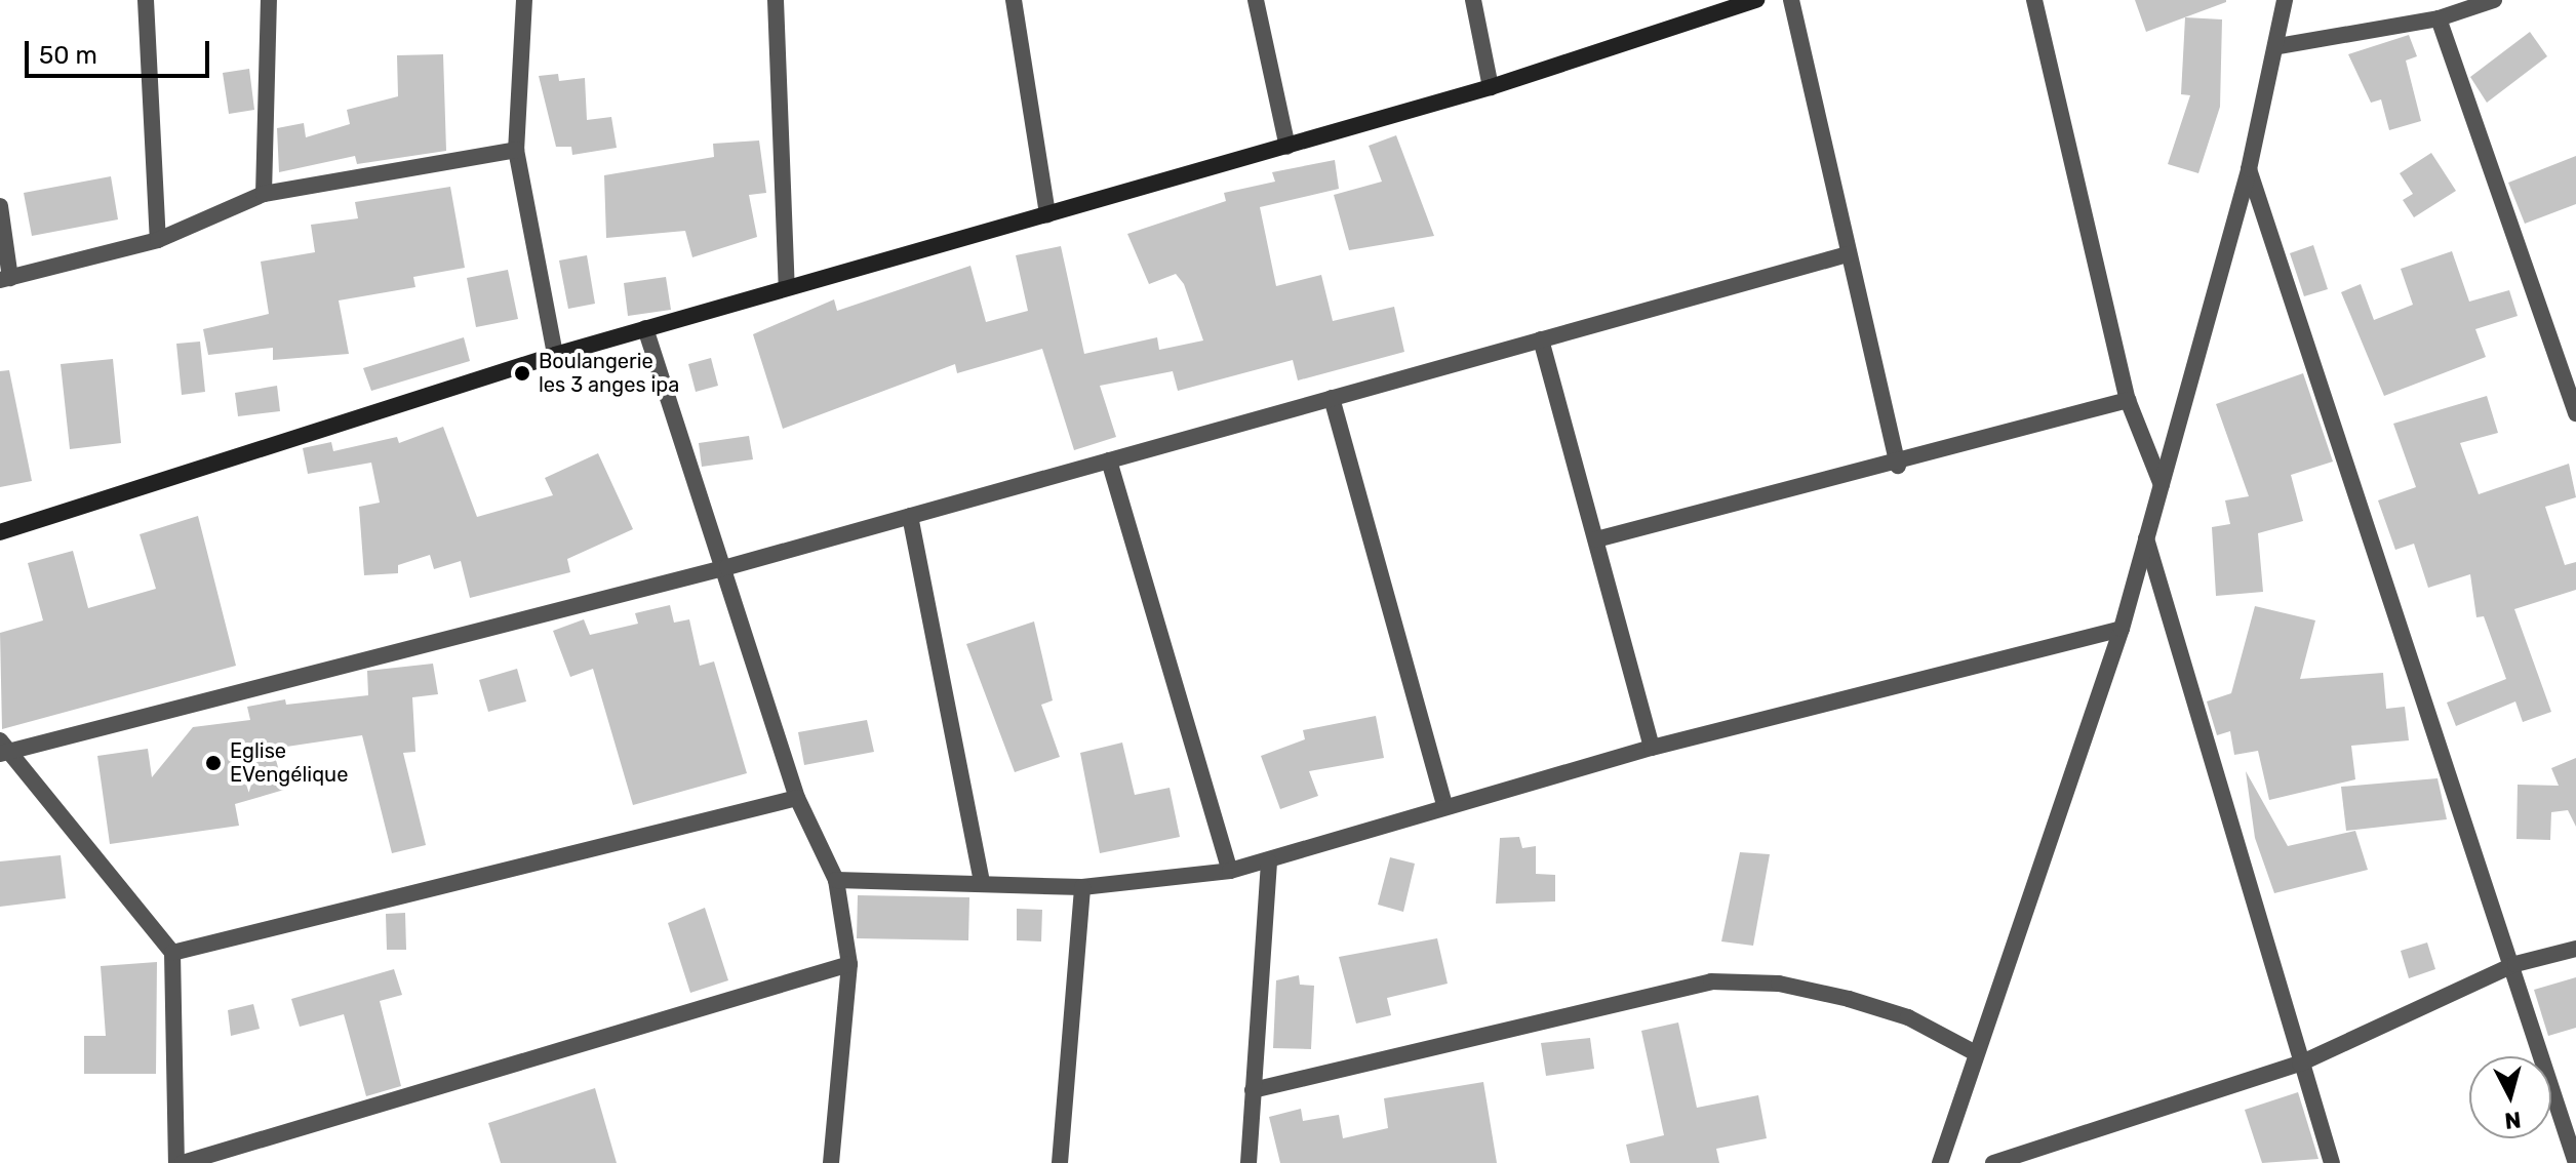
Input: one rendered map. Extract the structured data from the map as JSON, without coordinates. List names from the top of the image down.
{
  "places": ["Boulangerie les 3 anges ipa", "Eglise EVengélique"],
  "scale_bar": "50 m",
  "north": "bottom"
}
